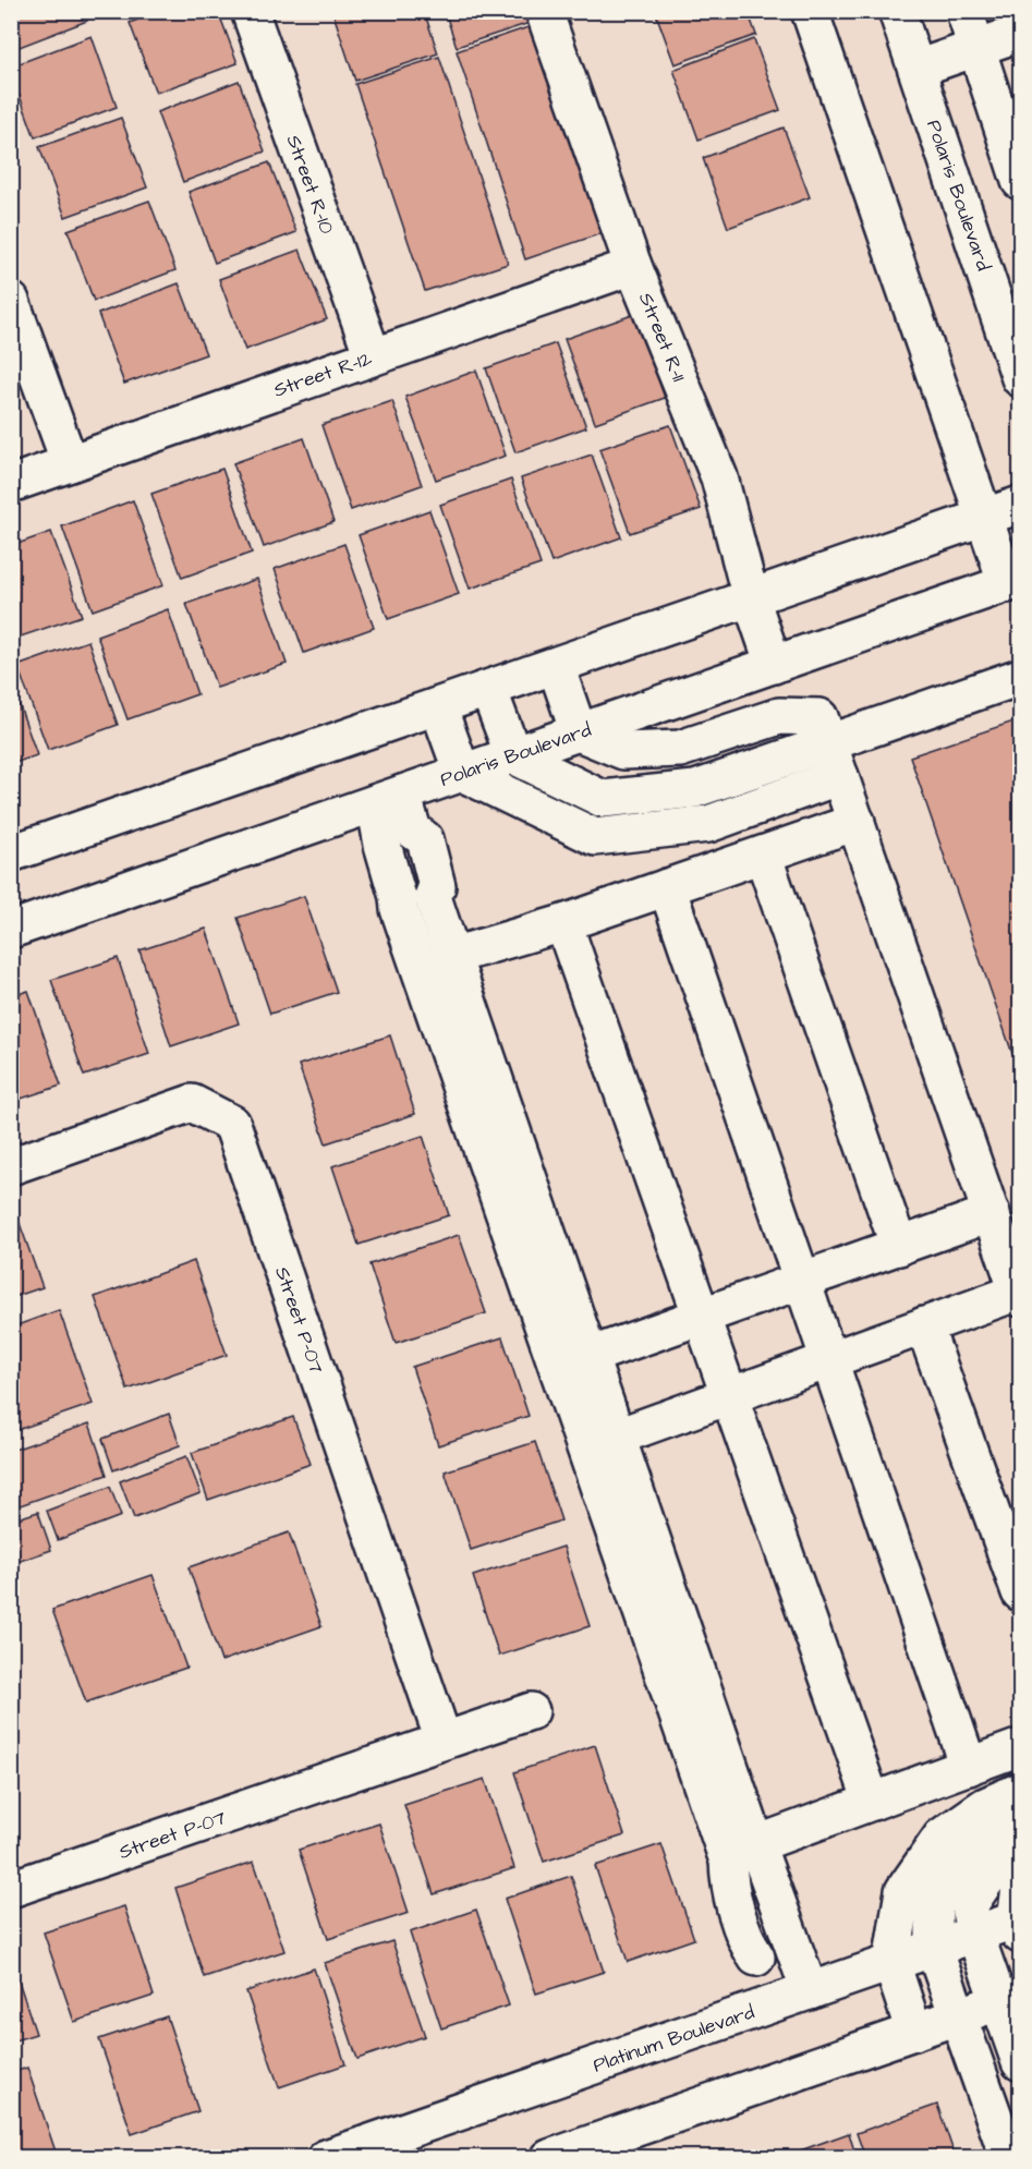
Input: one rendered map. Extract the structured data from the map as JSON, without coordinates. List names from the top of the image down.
{
  "streets": {
    "street": [
      "Street R-10",
      "Polaris Boulevard",
      "Street R-11",
      "Street R-12",
      "Street P-07",
      "Platinum Boulevard"
    ]
  },
  "crossings": [
    ["Street R-10", "Street R-12"],
    ["Polaris Boulevard", "Street R-11"],
    ["Street R-11", "Street R-12"]
  ]
}
